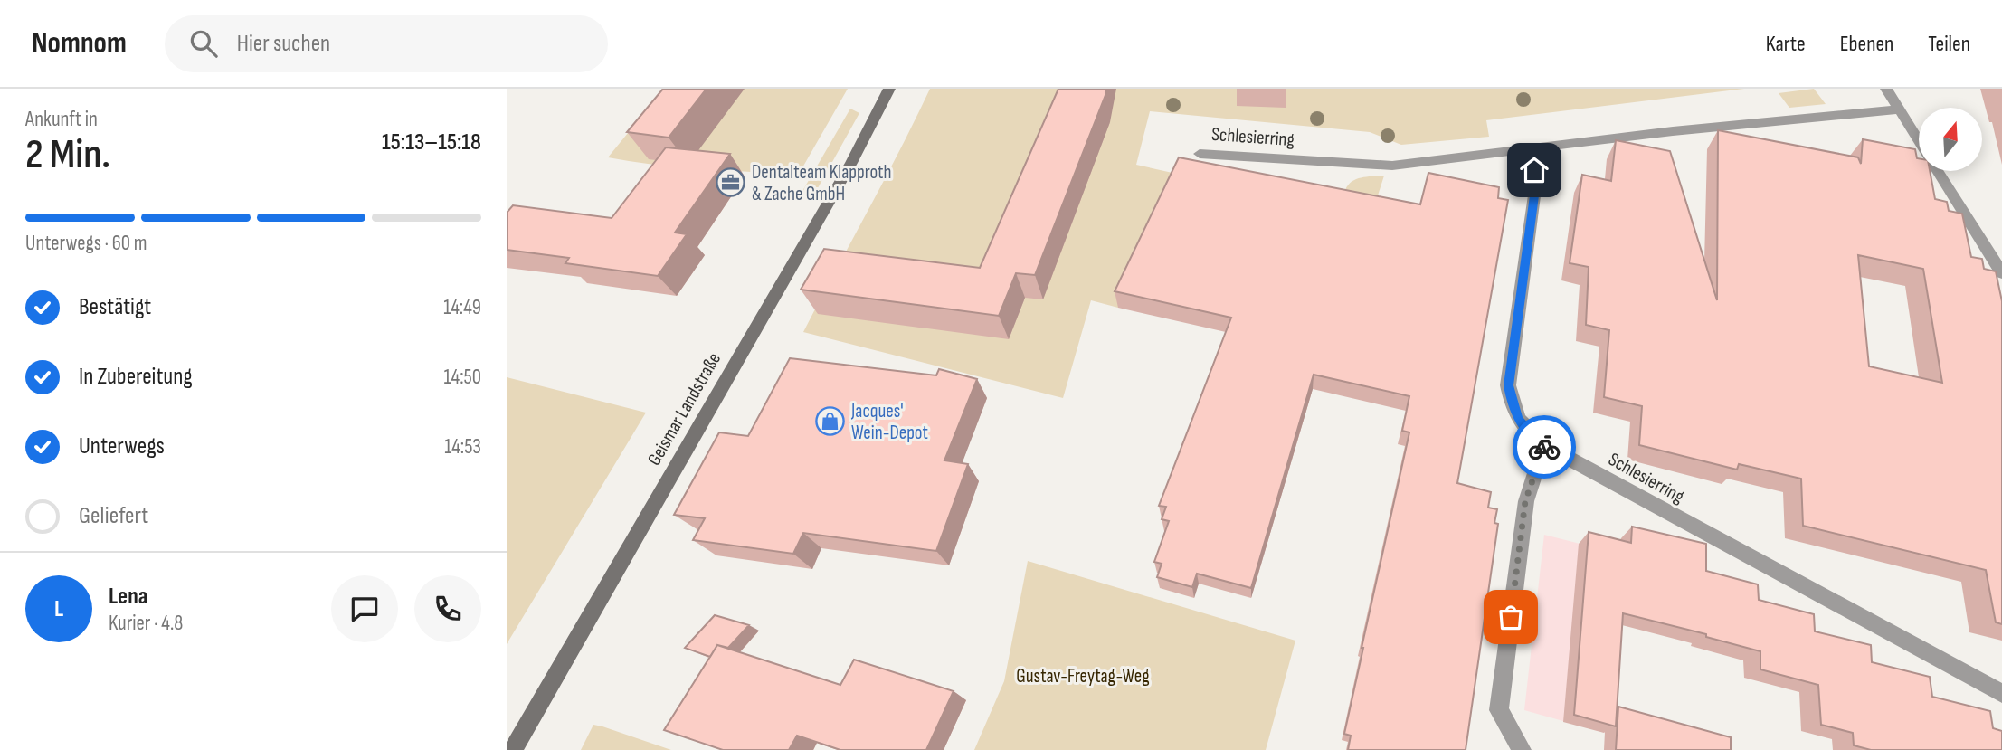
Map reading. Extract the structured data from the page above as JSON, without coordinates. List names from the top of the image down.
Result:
{
  "streets": {
    "main road": ["Geismar Landstraße"],
    "street": ["Schlesierring"]
  },
  "parks": ["Gustav-Freytag-Weg"],
  "places": {
    "office": ["Dentalteam Klapproth & Zache GmbH"],
    "shop": ["Jacques' Wein-Depot"]
  },
  "north": "top",
  "page": {
    "header": "Nomnom",
    "search": "Hier suchen",
    "nav": ["Karte", "Ebenen", "Teilen"],
    "heading": ["2 Min.", "Ankunft in", "15:13–15:18"],
    "panel": ["Lena", "Kurier · 4.8"],
    "bar": "Unterwegs · 60 m",
    "list": [
      ["Bestätigt", "14:49"],
      ["In Zubereitung", "14:50"],
      ["Unterwegs", "14:53"],
      "Geliefert"
    ],
    "round": "L"
  }
}
